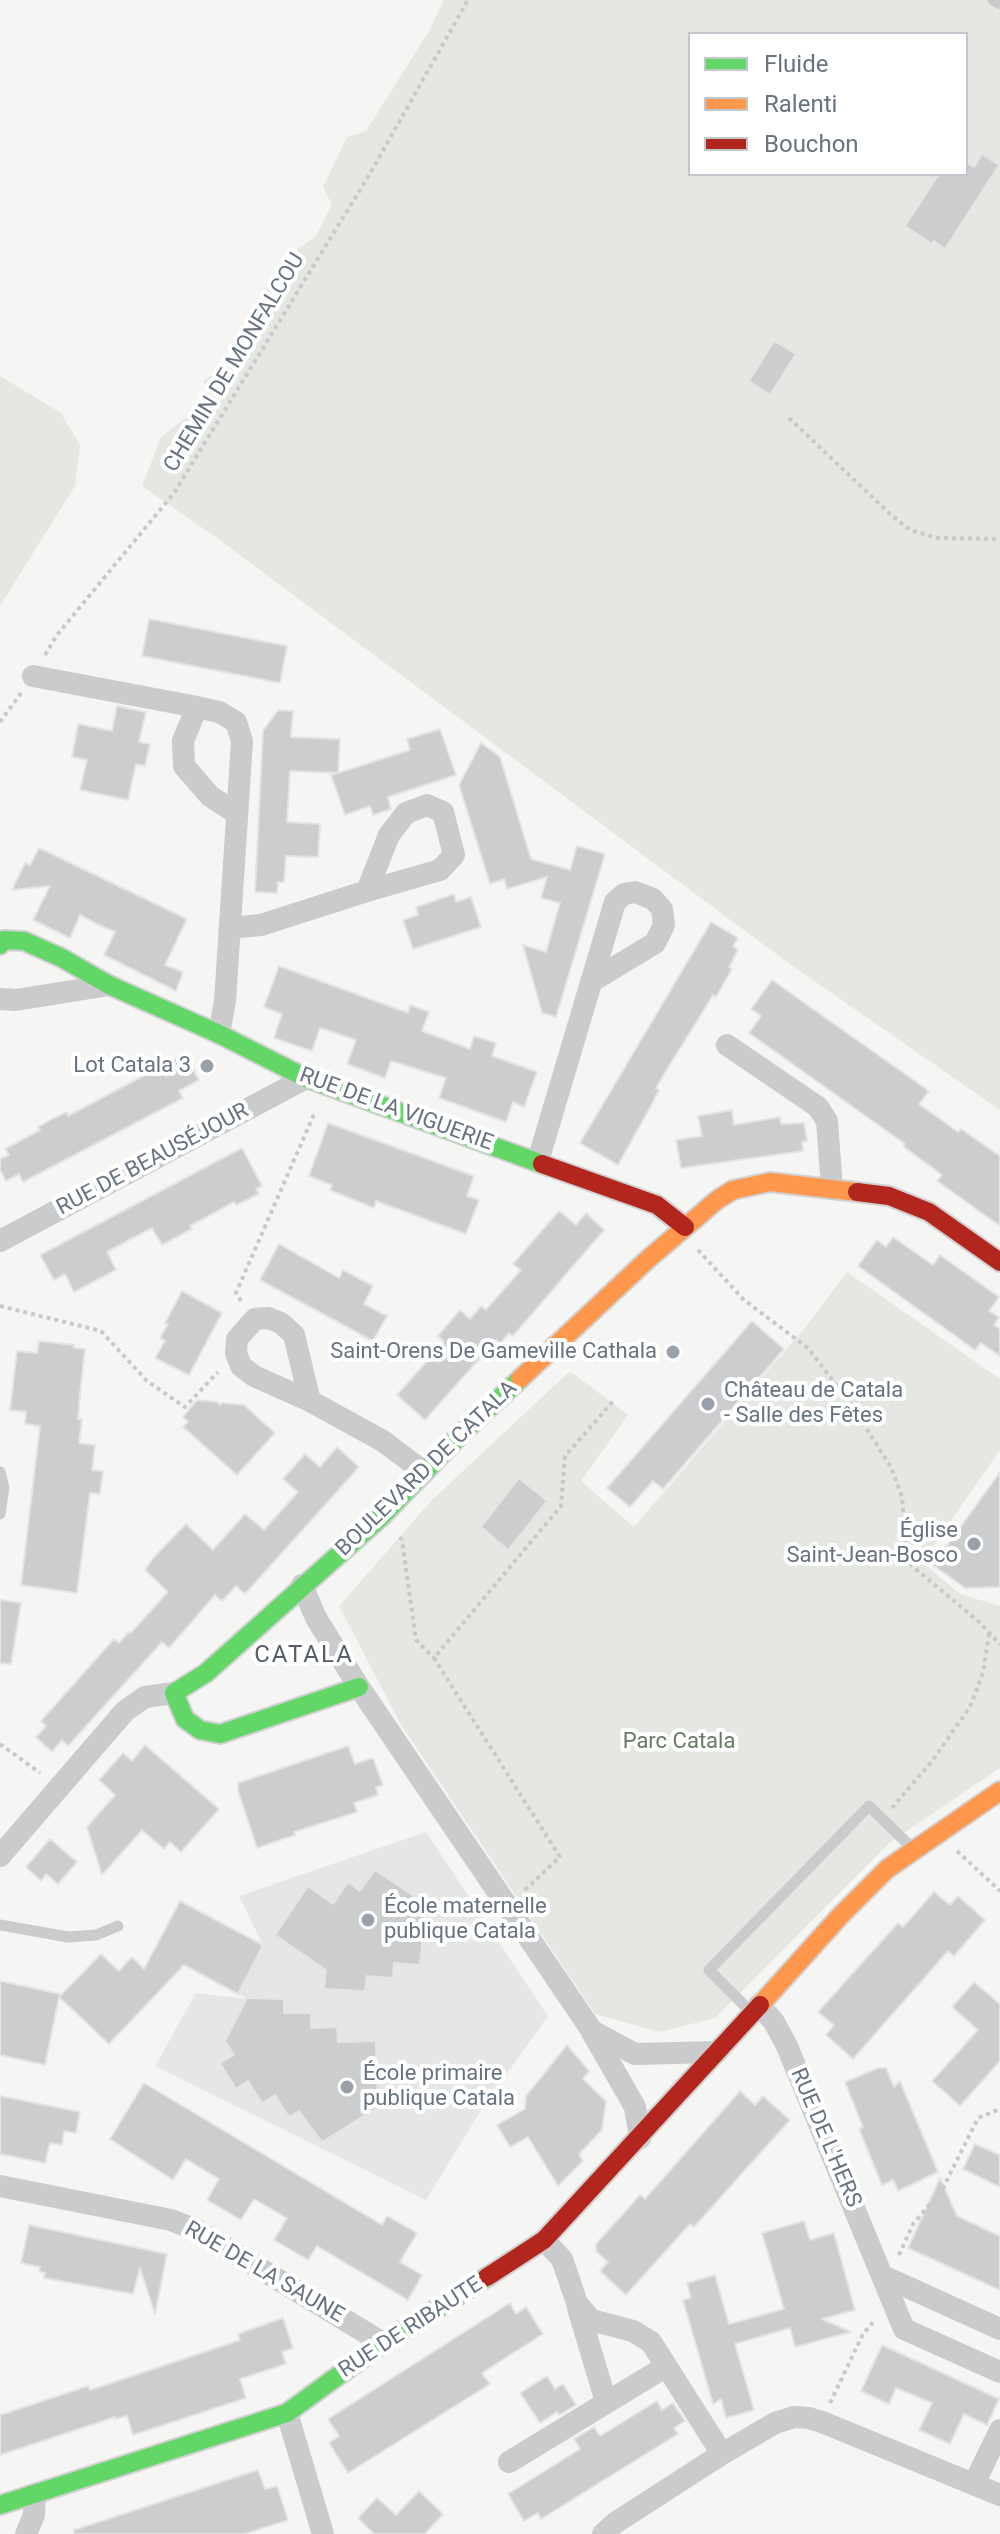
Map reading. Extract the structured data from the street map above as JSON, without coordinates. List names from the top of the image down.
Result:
{
  "streets": {
    "street": [
      "RUE DE LA VIGUERIE",
      "RUE DE BEAUSÉJOUR",
      "BOULEVARD DE CATALA",
      "RUE DE L'HERS",
      "RUE DE LA SAUNE",
      "RUE DE RIBAUTE"
    ],
    "path": ["CHEMIN DE MONFALCOU"]
  },
  "crossings": [
    ["RUE DE LA VIGUERIE", "RUE DE BEAUSÉJOUR"],
    ["RUE DE LA VIGUERIE", "BOULEVARD DE CATALA"],
    ["RUE DE LA SAUNE", "RUE DE RIBAUTE"]
  ],
  "districts": ["CATALA"],
  "parks": ["Parc Catala"],
  "places": [
    "Lot Catala 3",
    "Saint-Orens De Gameville Cathala",
    "Château de Catala - Salle des Fêtes",
    "Église Saint-Jean-Bosco",
    "École maternelle publique Catala",
    "École primaire publique Catala"
  ],
  "legend": ["Fluide", "Ralenti", "Bouchon"]
}
